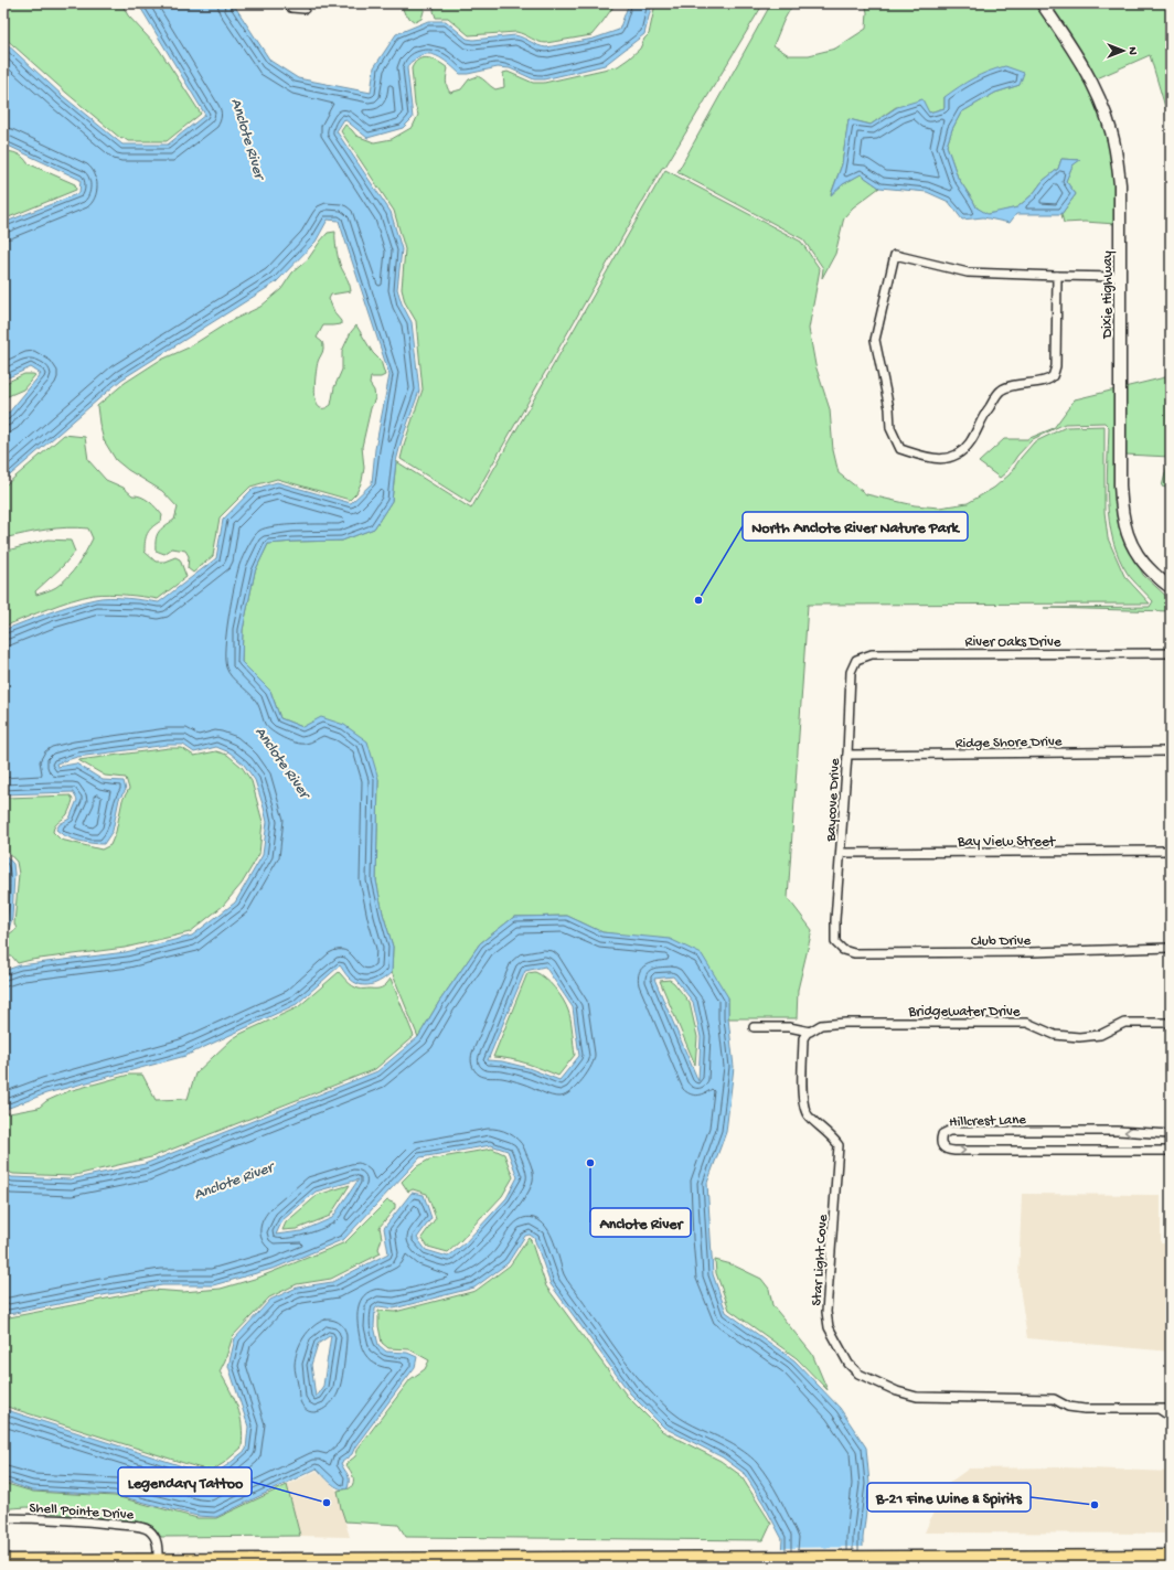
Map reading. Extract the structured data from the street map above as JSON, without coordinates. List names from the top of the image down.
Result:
{
  "streets": {
    "street": [
      "Dixie Highway",
      "River Oaks Drive",
      "Ridge Shore Drive",
      "Baycove Drive",
      "Bay View Street",
      "Club Drive",
      "Bridgewater Drive",
      "Hillcrest Lane",
      "Star Light Cove",
      "Shell Pointe Drive"
    ]
  },
  "crossings": [
    ["River Oaks Drive", "Baycove Drive"],
    ["Ridge Shore Drive", "Baycove Drive"],
    ["Baycove Drive", "Bay View Street"],
    ["Baycove Drive", "Club Drive"],
    ["Bridgewater Drive", "Star Light Cove"]
  ],
  "water": ["Anclote River"],
  "places": [
    "North Anclote River Nature Park",
    "Anclote River",
    "Legendary Tattoo",
    "B-21 Fine Wine & Spirits"
  ],
  "north": "right"
}
